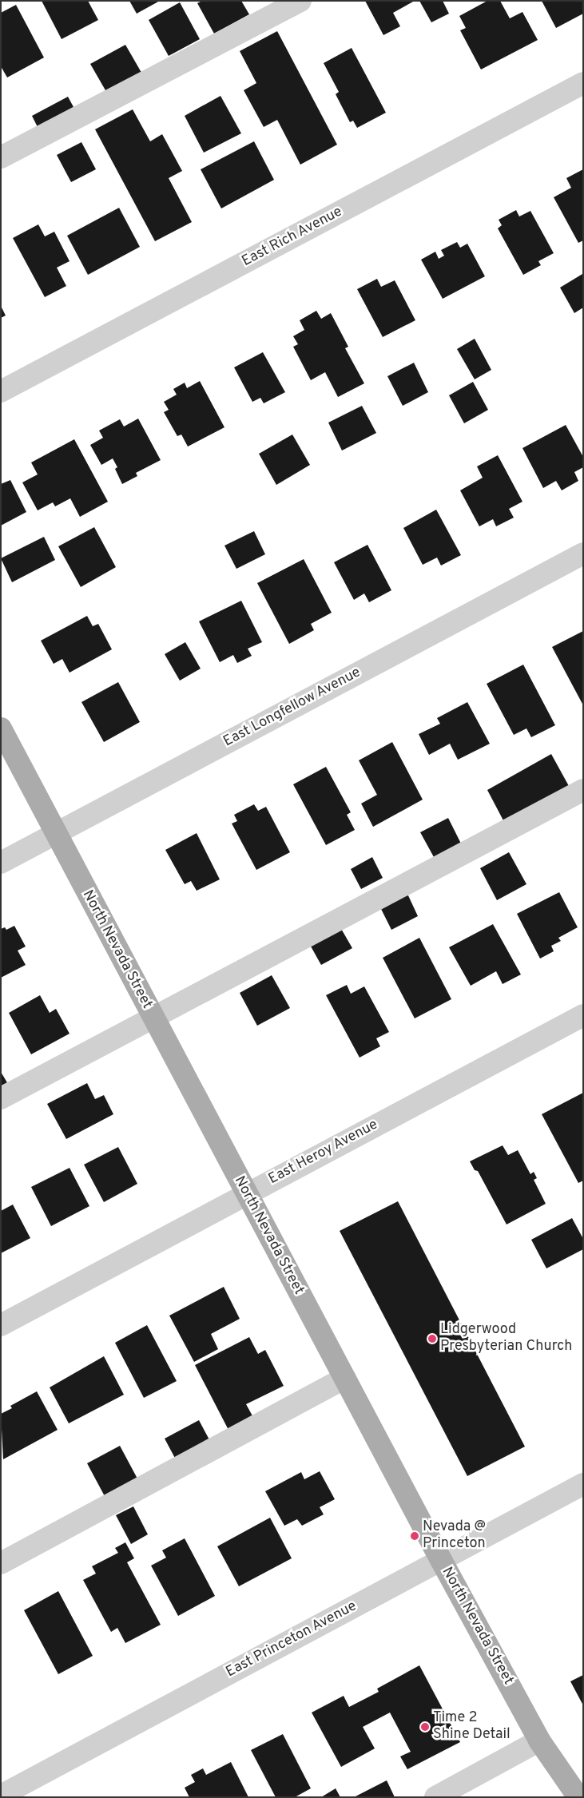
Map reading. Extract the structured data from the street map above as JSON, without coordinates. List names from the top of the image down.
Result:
{
  "streets": {
    "main road": ["North Nevada Street"],
    "street": [
      "East Rich Avenue",
      "East Longfellow Avenue",
      "East Heroy Avenue",
      "East Princeton Avenue"
    ]
  },
  "crossings": [
    ["East Longfellow Avenue", "North Nevada Street"],
    ["North Nevada Street", "East Heroy Avenue"],
    ["North Nevada Street", "East Princeton Avenue"]
  ],
  "places": ["Lidgerwood Presbyterian Church", "Nevada @ Princeton", "Time 2 Shine Detail"]
}
